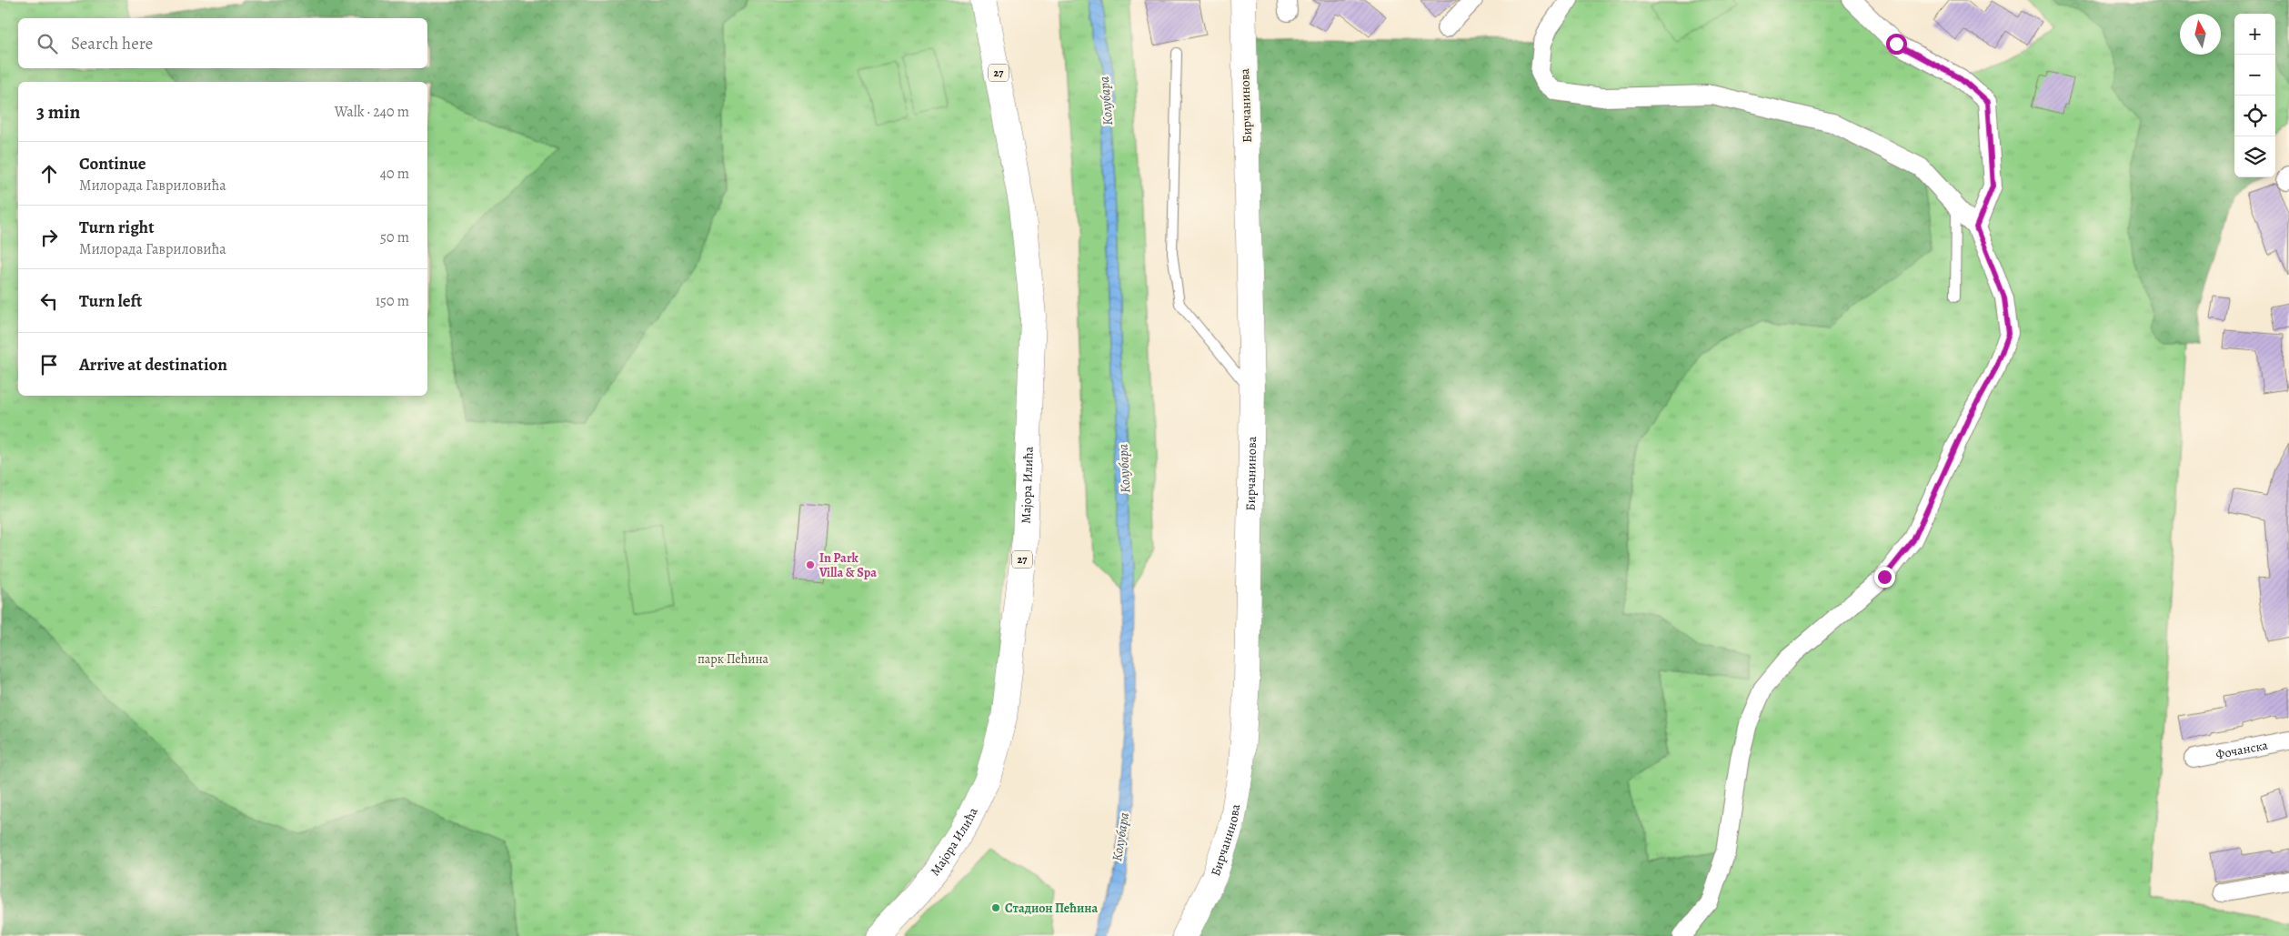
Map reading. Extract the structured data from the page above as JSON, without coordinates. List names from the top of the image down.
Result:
{
  "streets": {
    "main road": ["27", "Бирчанинова", "Мајора Илића"],
    "street": ["Фочанска"]
  },
  "water": ["Колубара"],
  "parks": ["парк Пећина"],
  "places": ["In Park Villa & Spa", "Стадион Пећина"],
  "north": "top",
  "page": {
    "map_buttons": ["+", "−"],
    "search": "Search here",
    "heading": ["3 min", "Walk · 240 m"],
    "list": [
      ["Continue", "Милорада Гавриловића", "40 m"],
      ["Turn right", "Милорада Гавриловића", "50 m"],
      ["Turn left", "150 m"],
      "Arrive at destination"
    ]
  }
}
